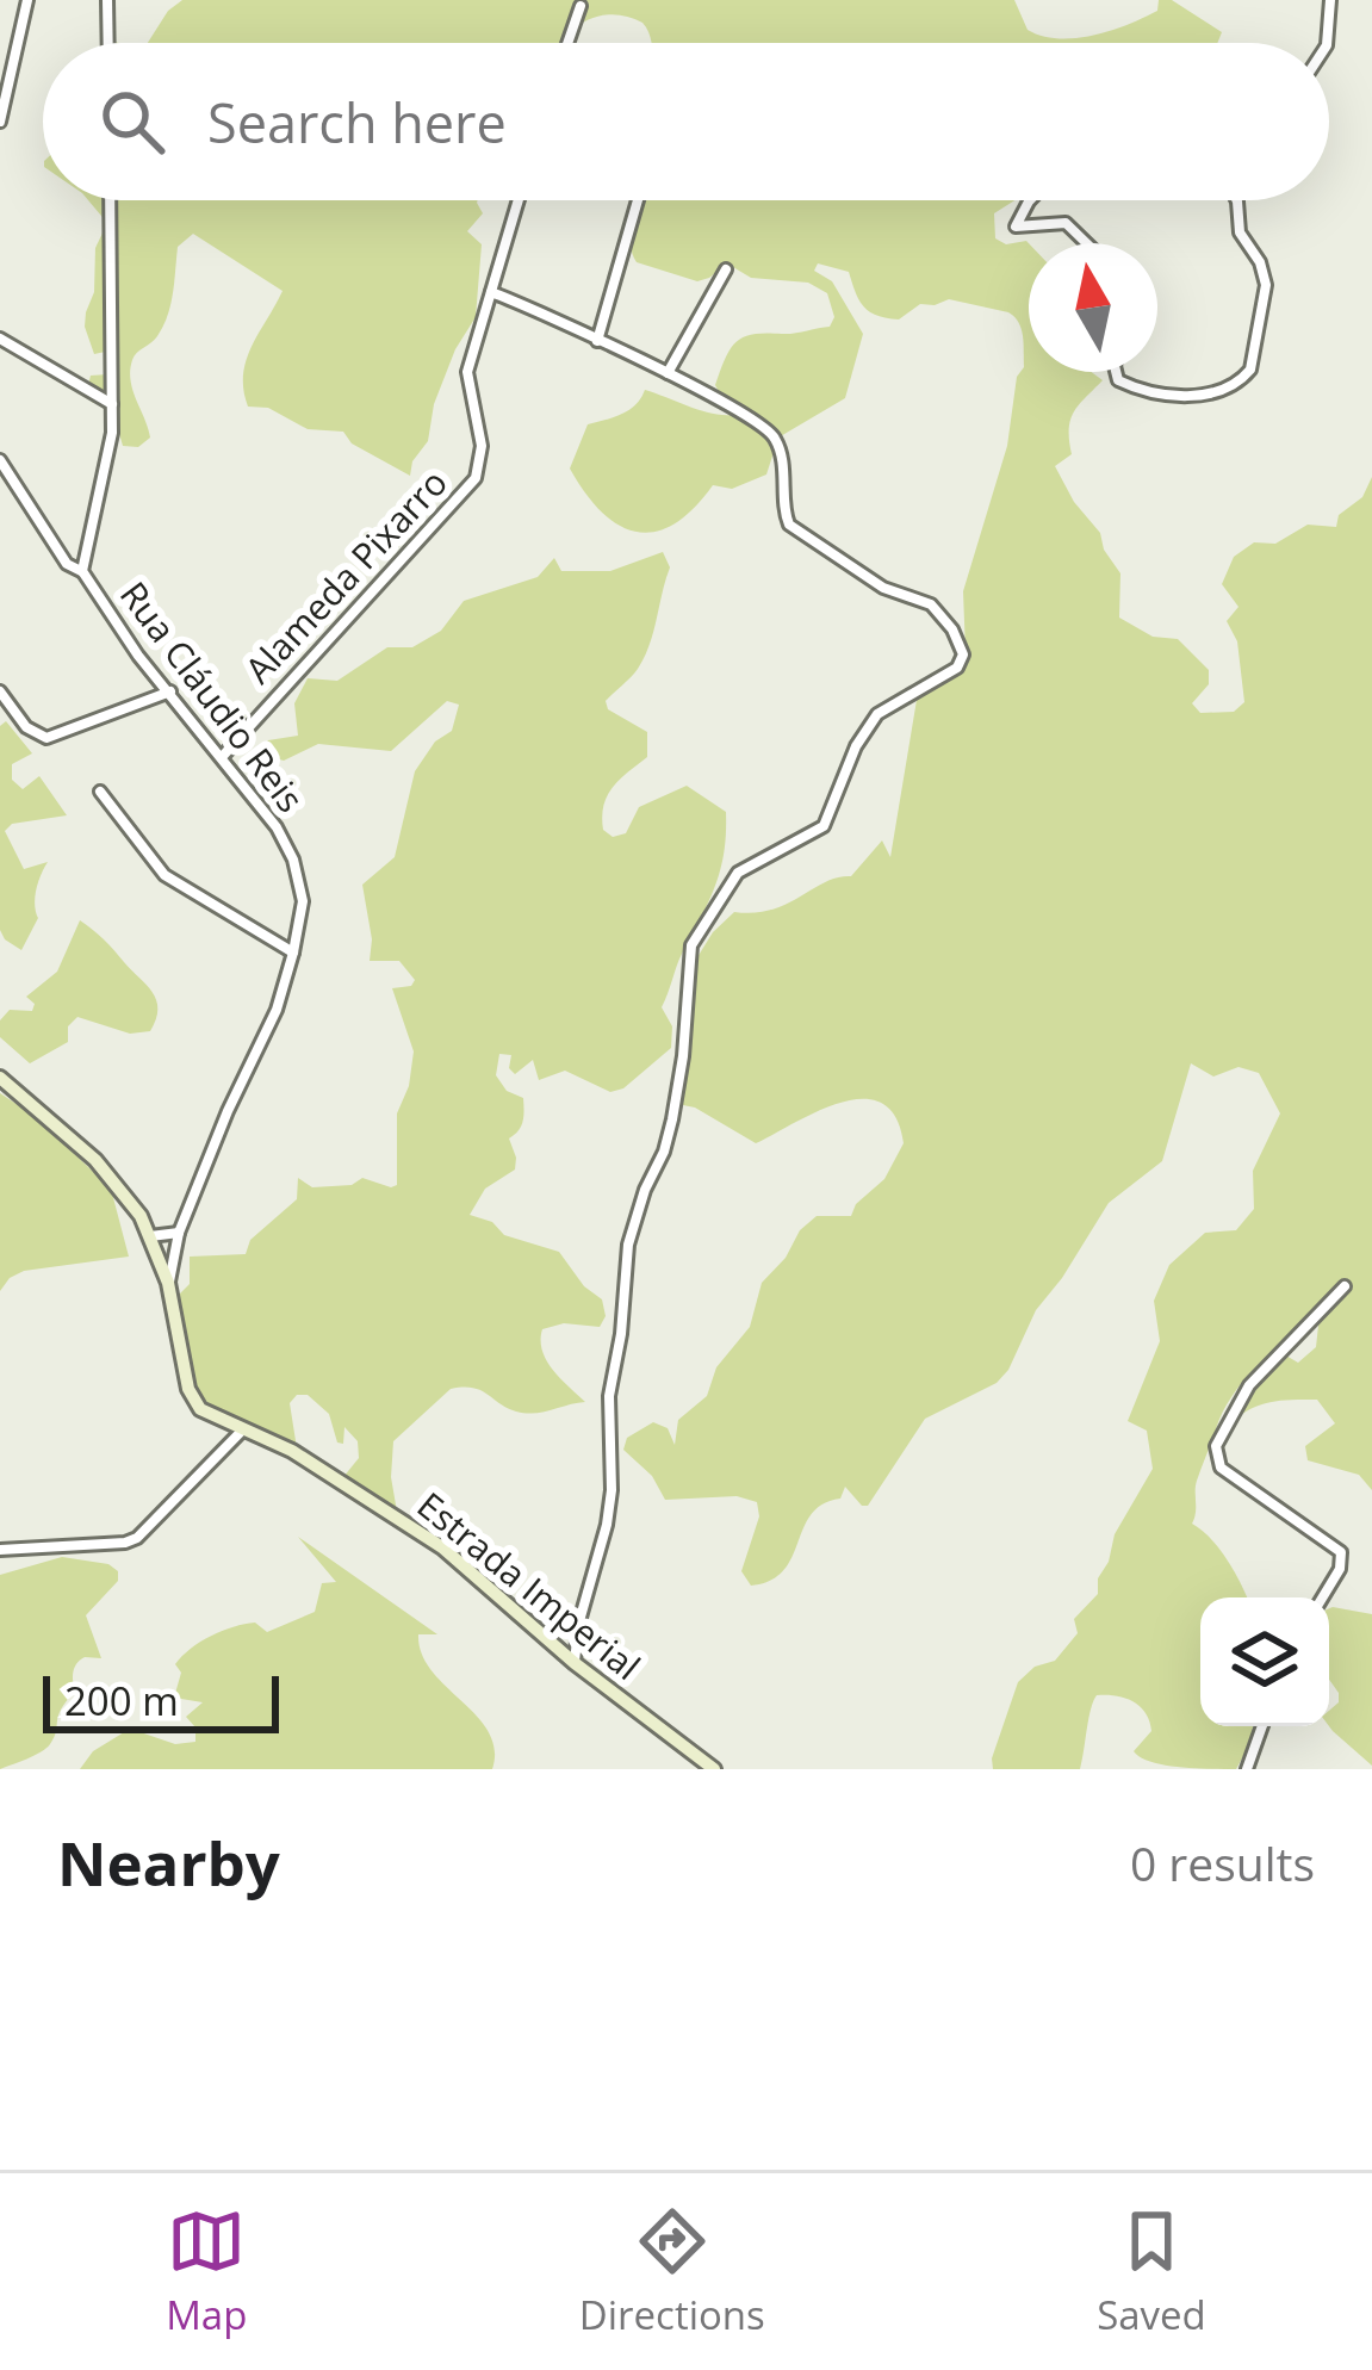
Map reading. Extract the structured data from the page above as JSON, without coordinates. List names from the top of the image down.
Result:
{
  "streets": {
    "street": ["Alameda Pixarro", "Rua Cláudio Reis", "Estrada Imperial"]
  },
  "crossings": [
    ["Alameda Pixarro", "Rua Cláudio Reis"],
    ["Rua Cláudio Reis", "Estrada Imperial"]
  ],
  "scale_bar": "200 m",
  "north": "top",
  "page": {
    "search": "Search here",
    "scale": "200 m",
    "heading": ["Nearby", "0 results"],
    "nav": ["Map", "Directions", "Saved"]
  }
}
